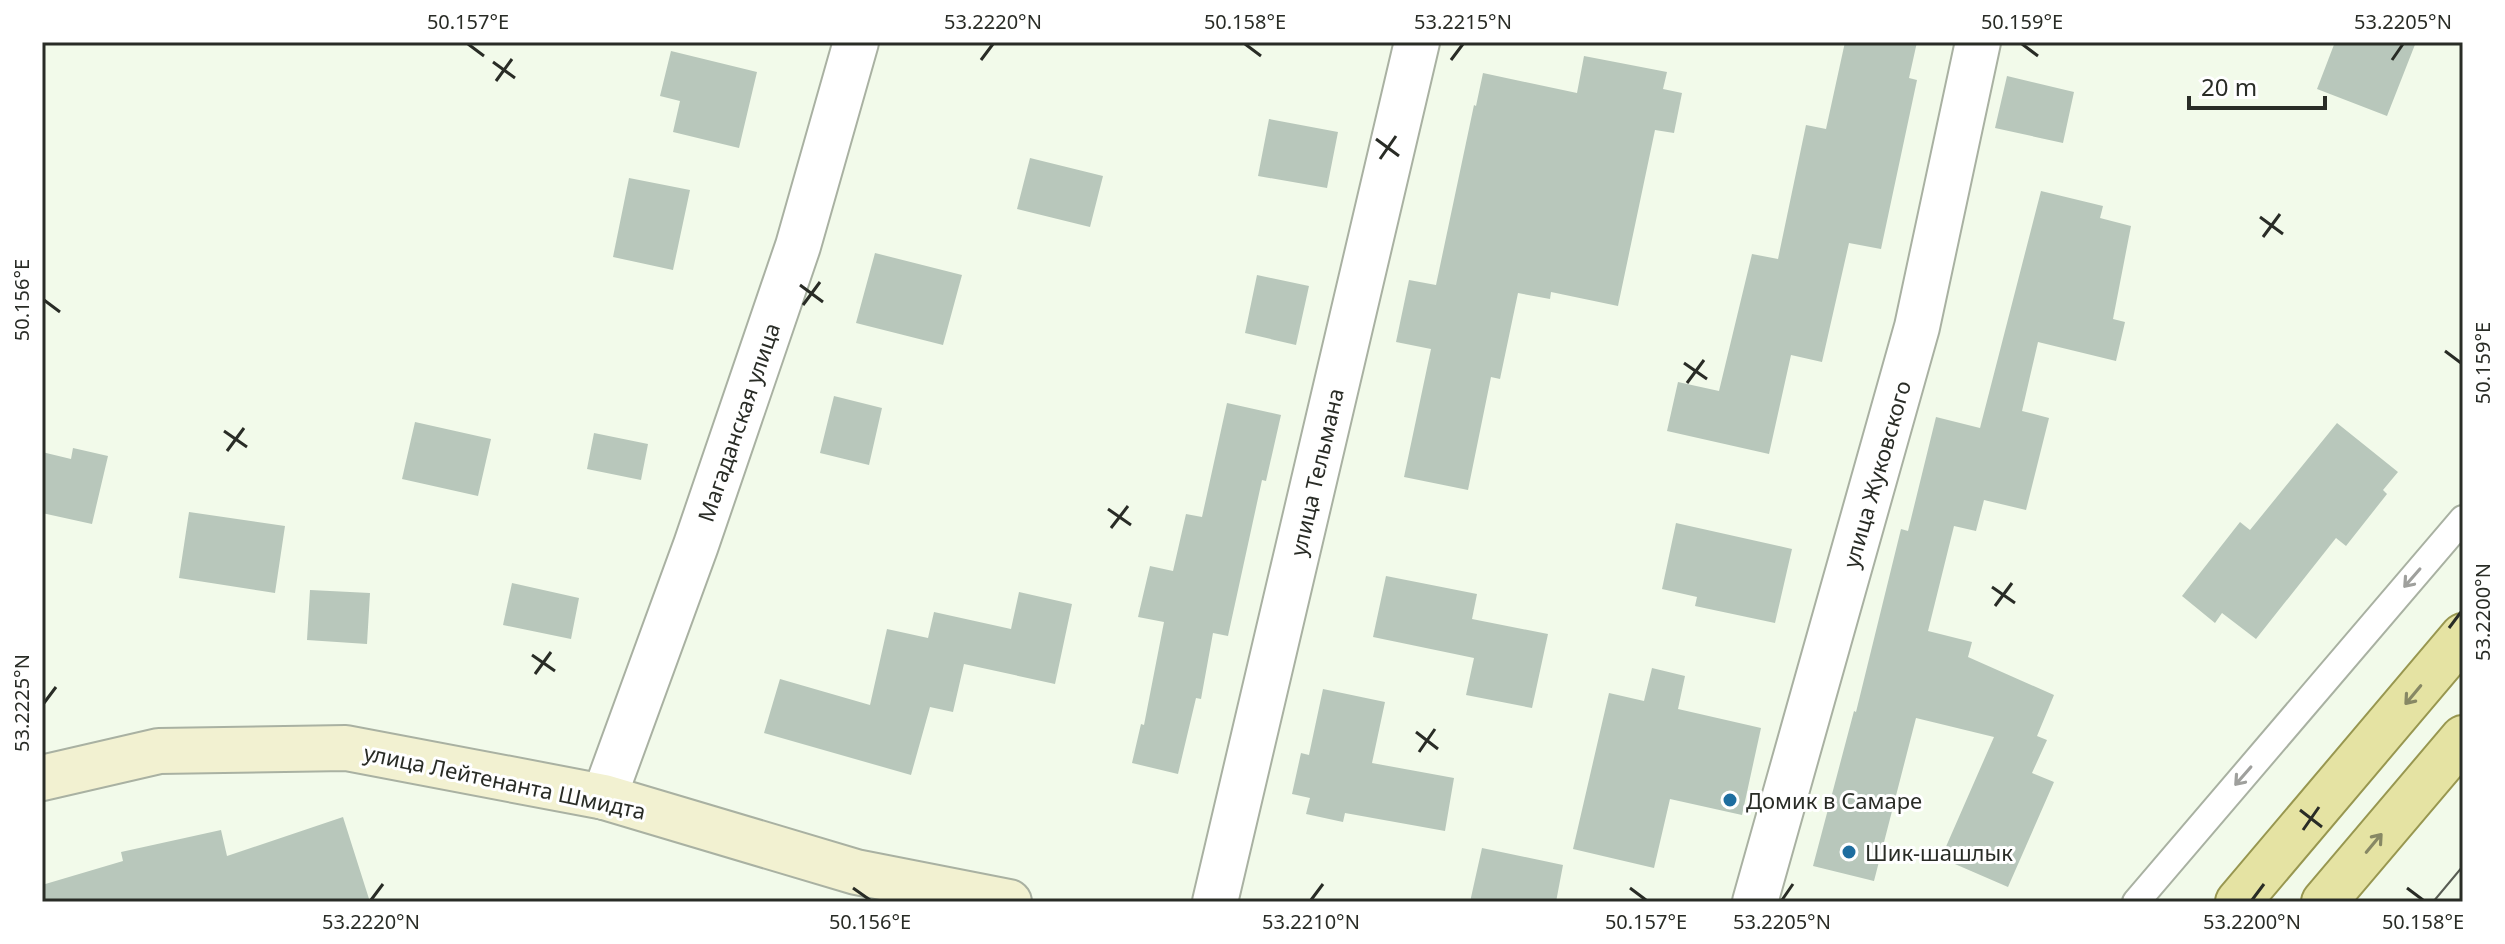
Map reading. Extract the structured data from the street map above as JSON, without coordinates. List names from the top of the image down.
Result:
{
  "streets": {
    "street": [
      "Магаданская улица",
      "улица Тельмана",
      "улица Жуковского",
      "улица Лейтенанта Шмидта"
    ]
  },
  "crossings": [
    ["Магаданская улица", "улица Лейтенанта Шмидта"]
  ],
  "places": ["Домик в Самаре", "Шик-шашлык"],
  "scale_bar": "20 m",
  "coordinates": [
    "50.157°E",
    "53.2220°N",
    "50.158°E",
    "53.2215°N",
    "50.159°E",
    "53.2205°N",
    "50.156°E",
    "53.2200°N",
    "53.2225°N",
    "53.2210°N"
  ]
}
